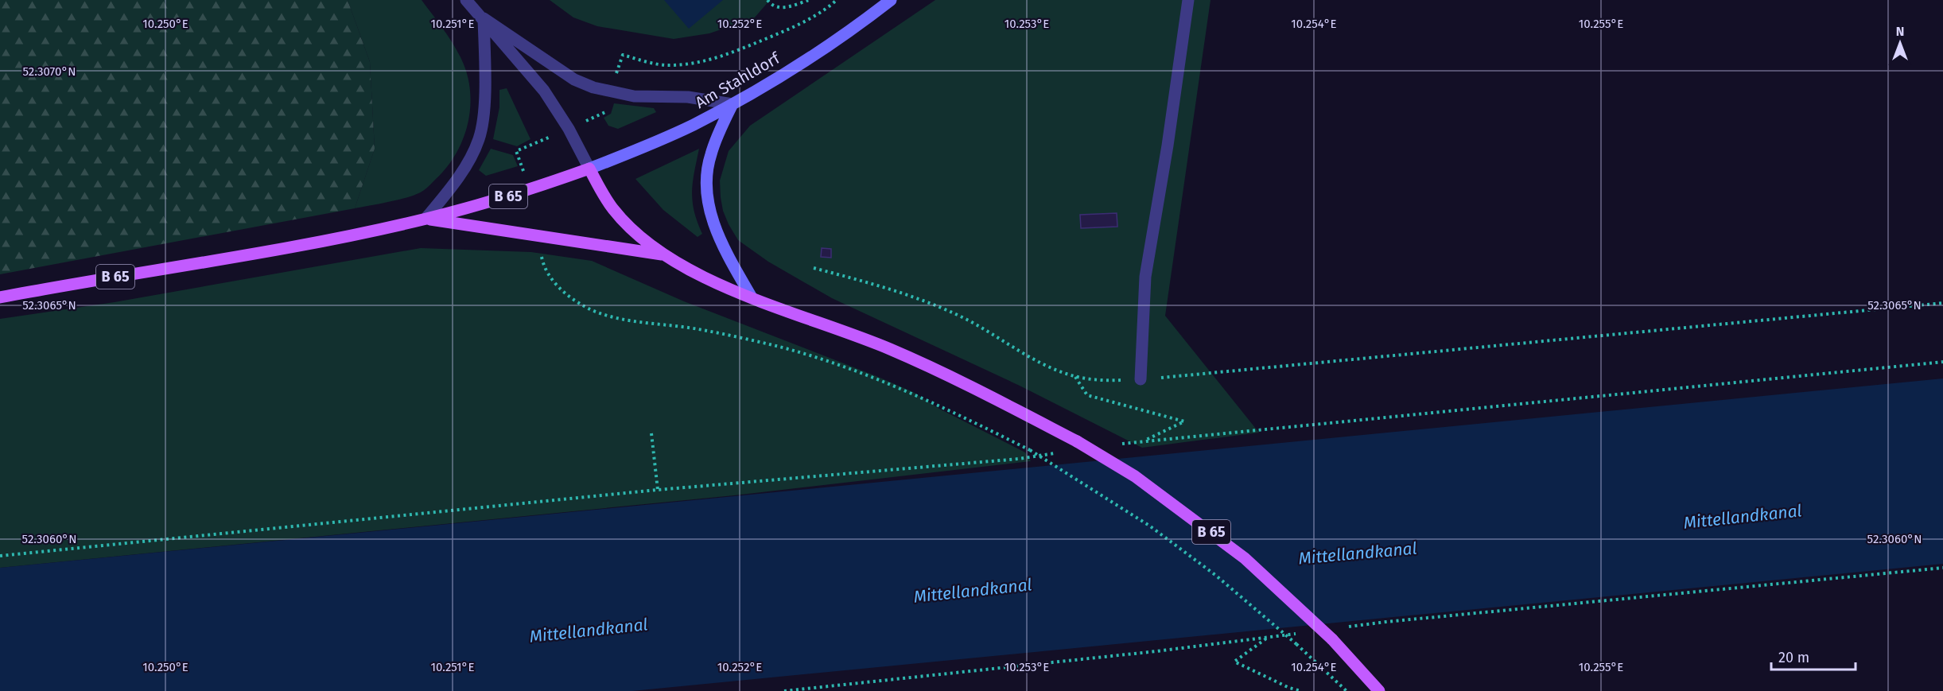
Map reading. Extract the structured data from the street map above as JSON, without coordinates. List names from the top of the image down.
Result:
{
  "streets": {
    "main road": ["Am Stahldorf", "B 65"]
  },
  "crossings": [
    ["Am Stahldorf", "B 65"]
  ],
  "water": ["Mittellandkanal"],
  "scale_bar": "20 m",
  "north": "top",
  "coordinates": [
    "10.250°E",
    "10.251°E",
    "10.252°E",
    "10.253°E",
    "10.254°E",
    "10.255°E",
    "52.3070°N",
    "52.3065°N",
    "52.3060°N"
  ]
}
